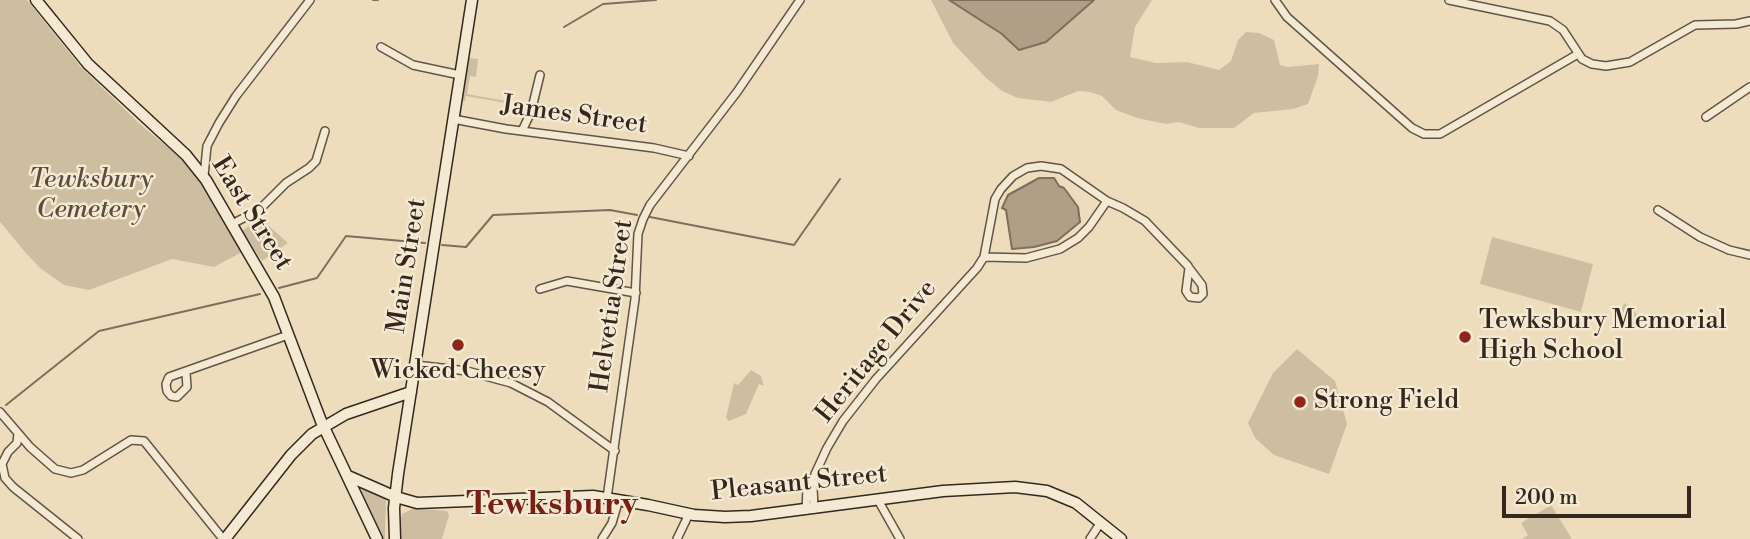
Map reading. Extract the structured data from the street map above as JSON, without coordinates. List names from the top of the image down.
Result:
{
  "streets": {
    "main road": ["East Street", "Main Street", "Pleasant Street"],
    "street": ["James Street", "Helvetia Street", "Heritage Drive"]
  },
  "crossings": [
    ["James Street", "Main Street"],
    ["James Street", "Helvetia Street"],
    ["East Street", "Pleasant Street"],
    ["Main Street", "Pleasant Street"],
    ["Helvetia Street", "Pleasant Street"],
    ["Heritage Drive", "Pleasant Street"]
  ],
  "districts": ["Tewksbury"],
  "parks": ["Tewksbury Cemetery"],
  "places": ["Tewksbury Memorial High School", "Wicked Cheesy", "Strong Field"],
  "scale_bar": "200 m"
}
